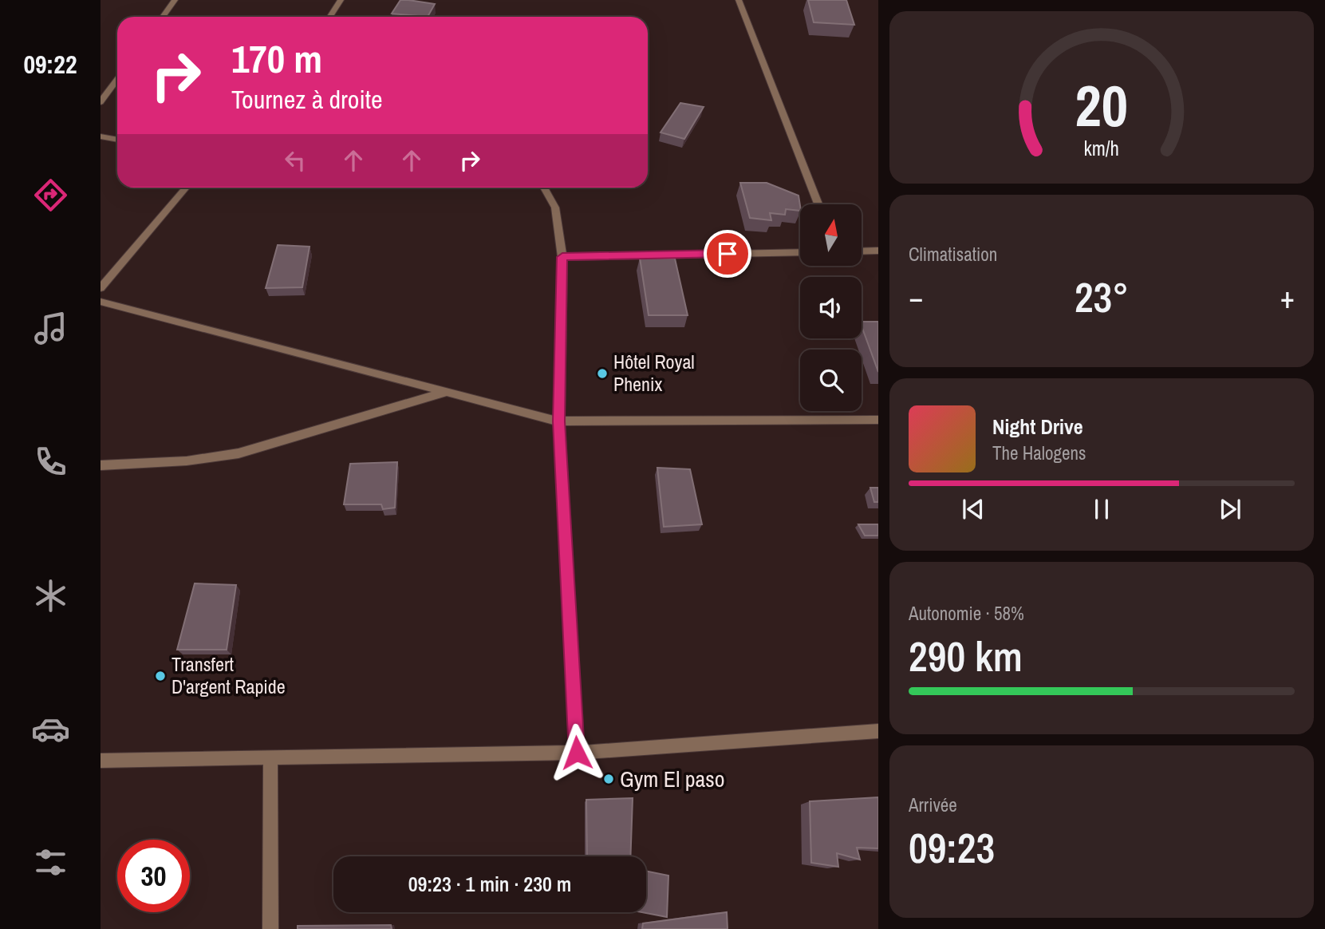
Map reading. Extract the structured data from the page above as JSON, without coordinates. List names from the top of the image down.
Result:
{
  "places": ["Hôtel Royal Phenix", "Transfert D'argent Rapide", "Gym El paso"],
  "north": "top",
  "page": {
    "tabs": "09:22",
    "turn": ["170 m", "Tournez à droite"],
    "tile": [
      "Climatisation",
      ["Autonomie · 58%", "290 km"],
      ["Arrivée", "09:23"]
    ],
    "heat": ["−", "23°", "+"],
    "song": ["Night Drive", "The Halogens"],
    "limit": "30",
    "trip": "09:23 · 1 min · 230 m",
    "gauge": ["20", "km/h"]
  }
}
